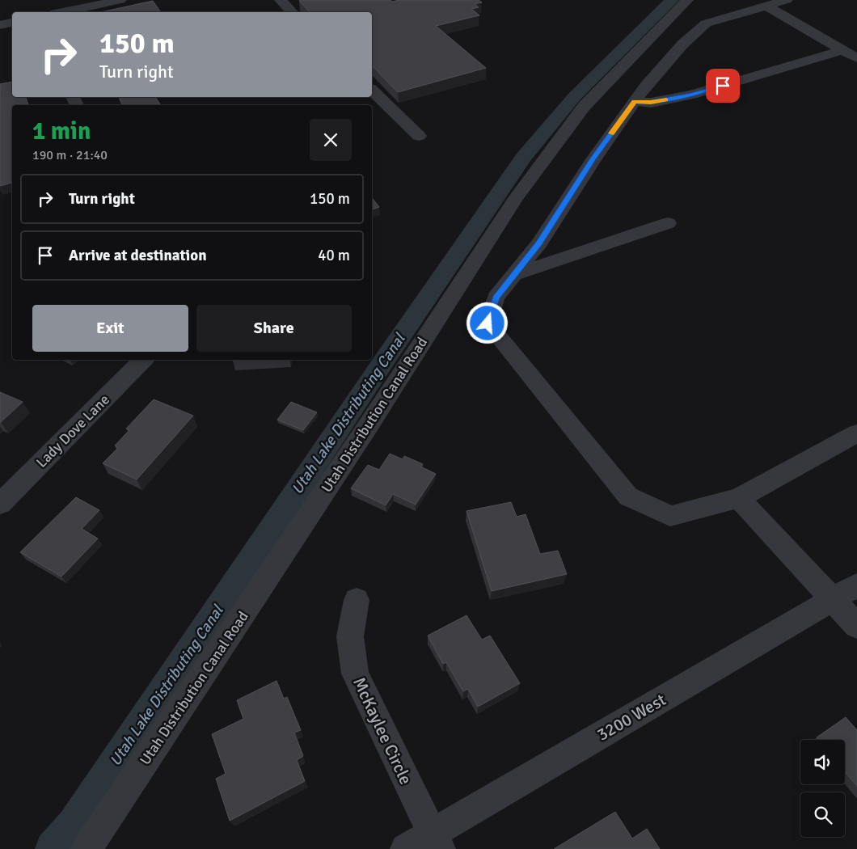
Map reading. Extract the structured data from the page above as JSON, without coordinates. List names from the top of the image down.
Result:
{
  "streets": {
    "street": [
      "Utah Distribution Canal Road",
      "Lady Dove Lane",
      "3200 West",
      "McKaylee Circle"
    ]
  },
  "crossings": [
    ["3200 West", "McKaylee Circle"]
  ],
  "water": ["Utah Lake Distributing Canal"],
  "page": {
    "turn": ["150 m", "Turn right"],
    "heading": ["1 min", "190 m · 21:40"],
    "list": [
      {
        "name": "Turn right",
        "value": "150 m"
      },
      {
        "name": "Arrive at destination",
        "value": "40 m"
      }
    ],
    "buttons": ["Exit", "Share"]
  }
}
